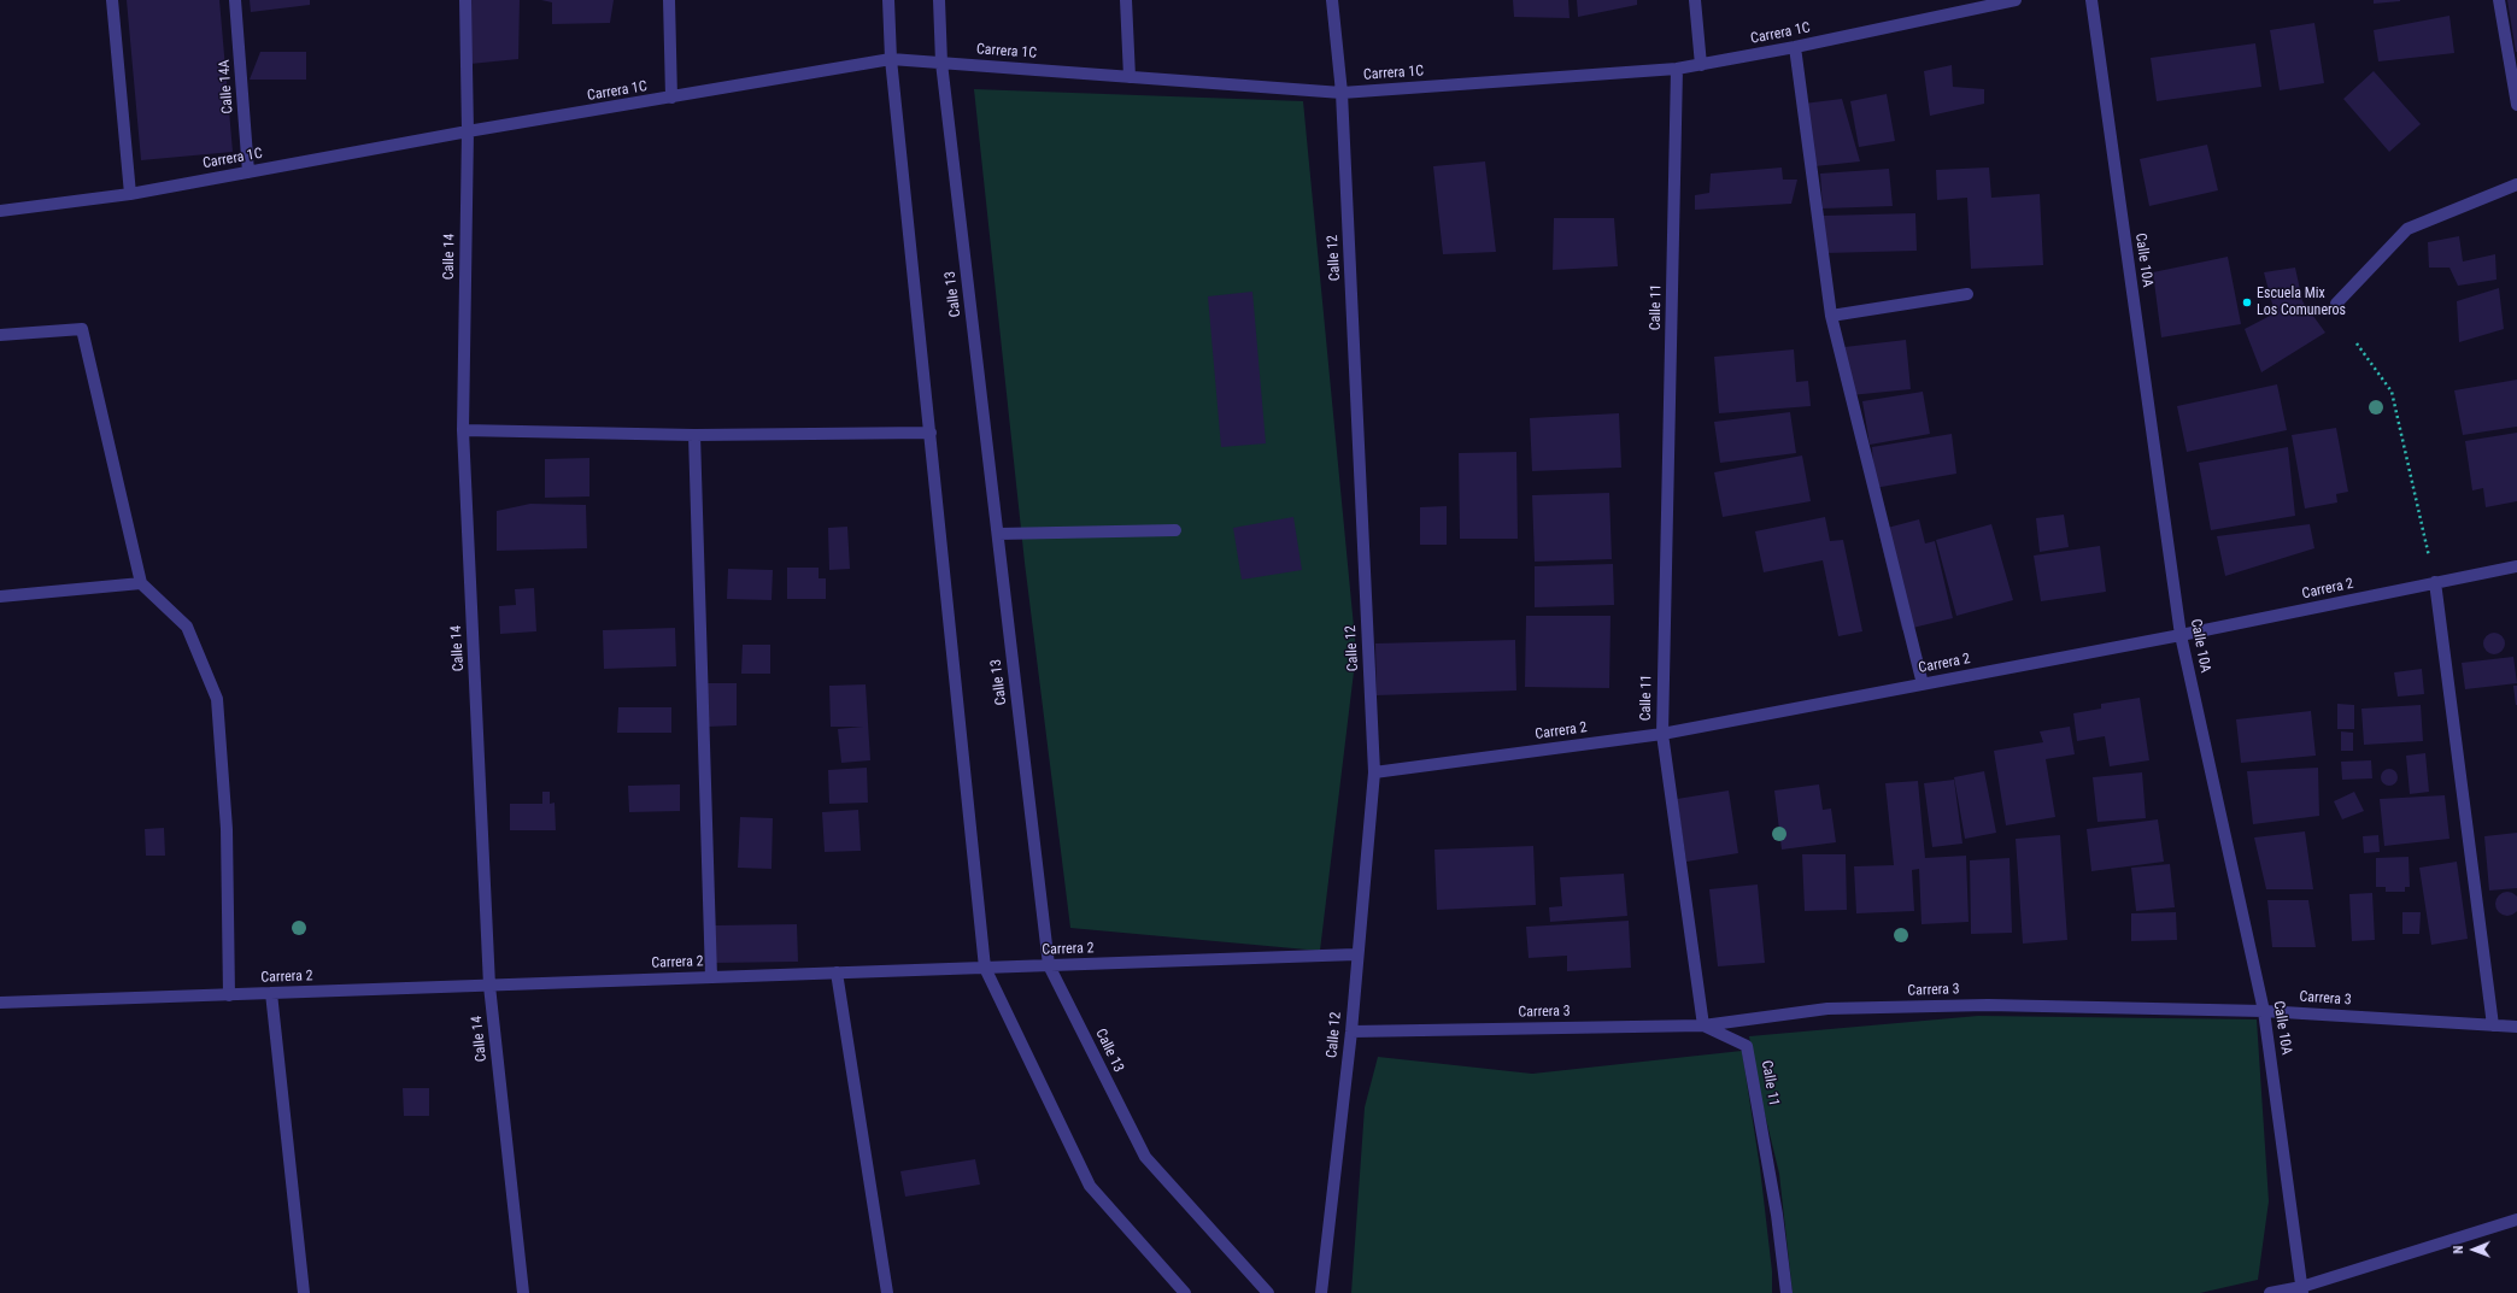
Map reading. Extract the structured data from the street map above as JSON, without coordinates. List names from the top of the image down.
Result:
{
  "streets": {
    "street": [
      "Carrera 1C",
      "Calle 14A",
      "Calle 14",
      "Calle 12",
      "Calle 10A",
      "Calle 13",
      "Calle 11",
      "Carrera 2",
      "Carrera 3"
    ]
  },
  "crossings": [
    ["Carrera 1C", "Calle 14A"],
    ["Carrera 1C", "Calle 14"],
    ["Carrera 1C", "Calle 12"],
    ["Carrera 1C", "Calle 13"],
    ["Carrera 1C", "Calle 11"],
    ["Calle 14", "Carrera 2"],
    ["Calle 12", "Carrera 2"],
    ["Calle 12", "Carrera 3"],
    ["Calle 10A", "Carrera 2"],
    ["Calle 10A", "Carrera 3"],
    ["Calle 13", "Carrera 2"],
    ["Calle 11", "Carrera 2"],
    ["Calle 11", "Carrera 3"]
  ],
  "places": ["Escuela Mix Los Comuneros"],
  "north": "left"
}
